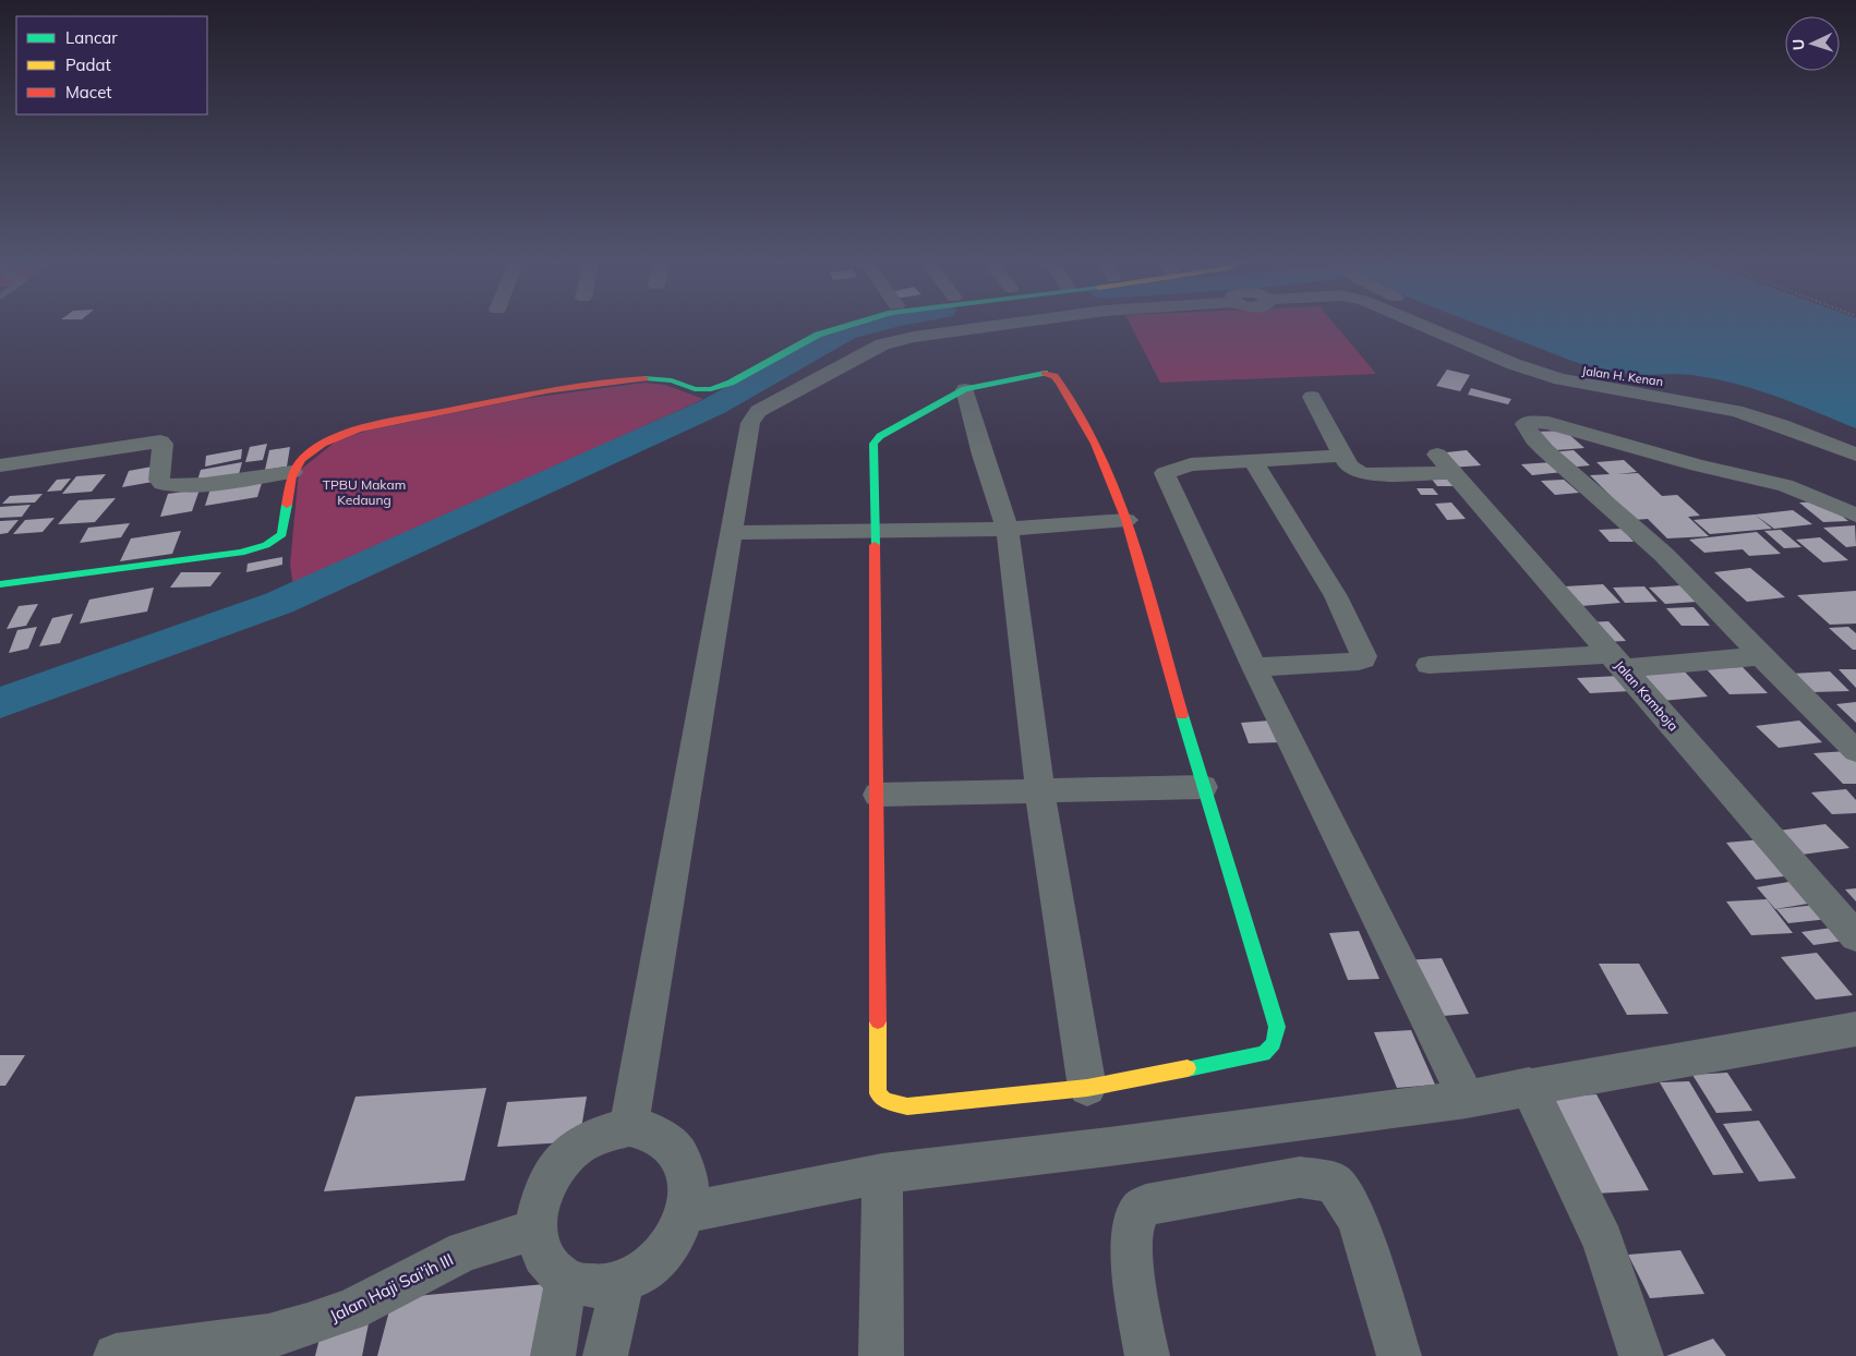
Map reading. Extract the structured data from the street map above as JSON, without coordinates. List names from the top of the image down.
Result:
{
  "streets": {
    "street": ["Jalan H. Kenan", "Jalan Kamboja", "Jalan Haji Sai'ih III"]
  },
  "parks": ["TPBU Makam Kedaung"],
  "legend": ["Lancar", "Padat", "Macet"],
  "north": "left"
}
